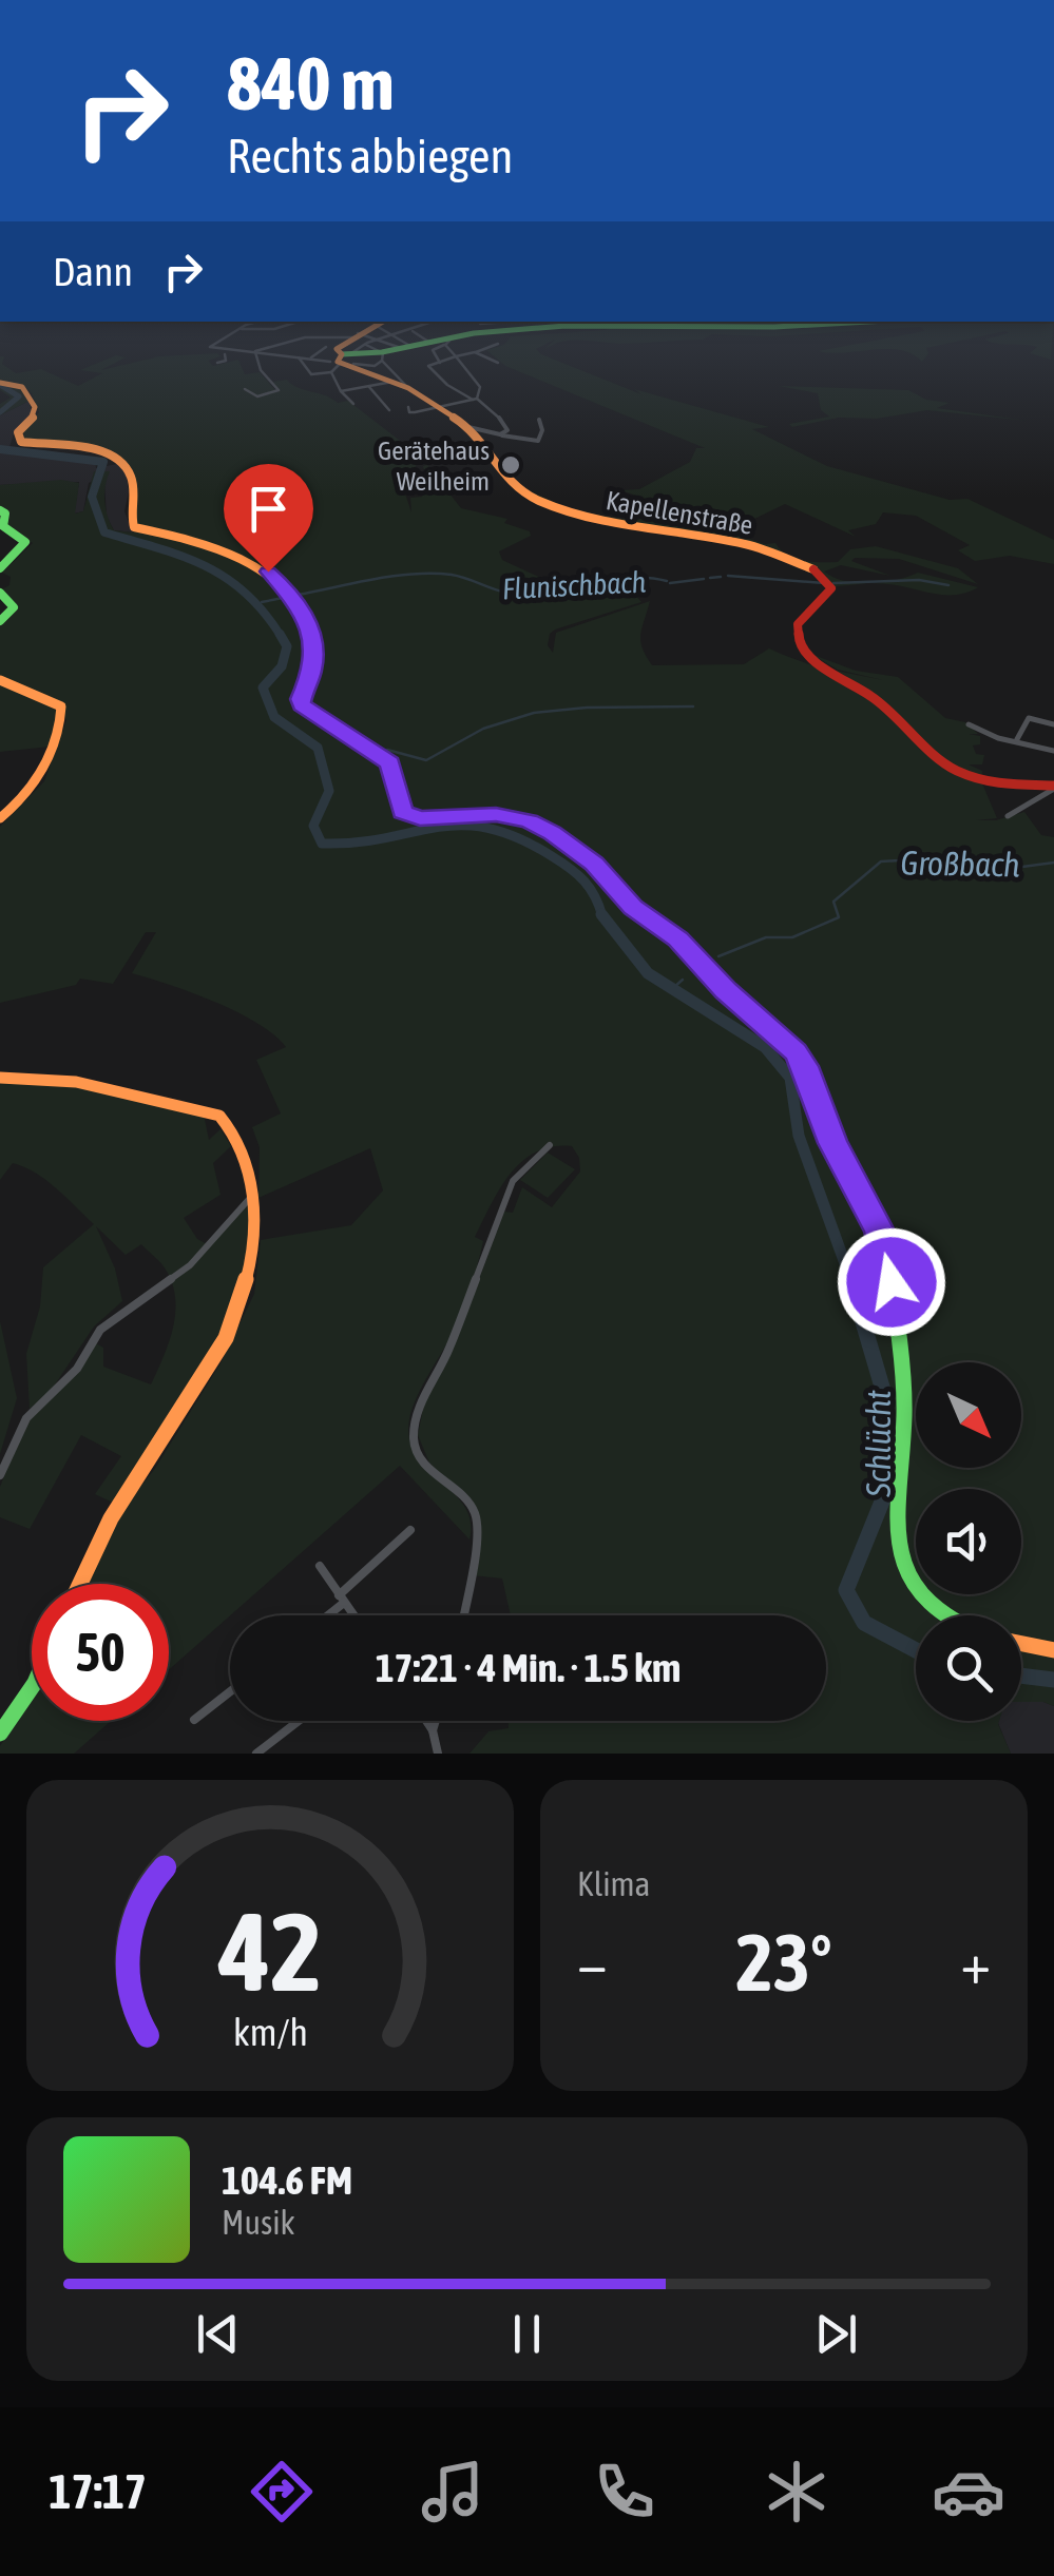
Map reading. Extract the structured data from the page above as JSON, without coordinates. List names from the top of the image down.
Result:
{
  "streets": {
    "street": ["Kapellenstraße"]
  },
  "water": ["Flunischbach", "Großbach", "Schlücht"],
  "places": ["Gerätehaus Weilheim"],
  "north": "bottom right",
  "page": {
    "turn": ["840 m", "Rechts abbiegen"],
    "then": "Dann",
    "limit": "50",
    "trip": "17:21 · 4 Min. · 1.5 km",
    "tile": "Klima",
    "heat": ["−", "23°", "+"],
    "song": ["104.6 FM", "Musik"],
    "tabs": "17:17",
    "gauge": ["42", "km/h"]
  }
}
